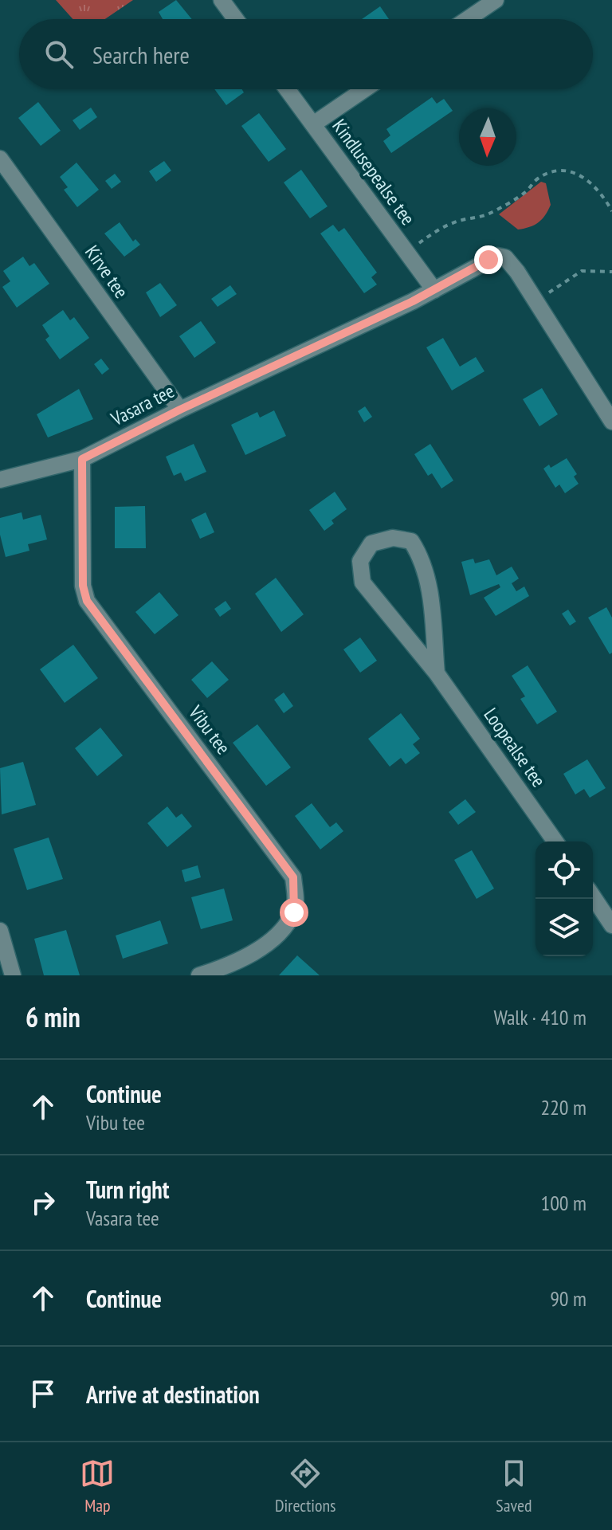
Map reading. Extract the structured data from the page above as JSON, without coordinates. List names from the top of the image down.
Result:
{
  "streets": {
    "street": [
      "Kindlusepealse tee",
      "Kirve tee",
      "Vasara tee",
      "Vibu tee",
      "Loopealse tee"
    ]
  },
  "crossings": [
    ["Kindlusepealse tee", "Vasara tee"],
    ["Kirve tee", "Vasara tee"],
    ["Vasara tee", "Vibu tee"]
  ],
  "north": "bottom",
  "page": {
    "search": "Search here",
    "heading": ["6 min", "Walk · 410 m"],
    "list": [
      ["Continue", "Vibu tee", "220 m"],
      ["Turn right", "Vasara tee", "100 m"],
      ["Continue", "90 m"],
      "Arrive at destination"
    ],
    "nav": ["Map", "Directions", "Saved"]
  }
}
